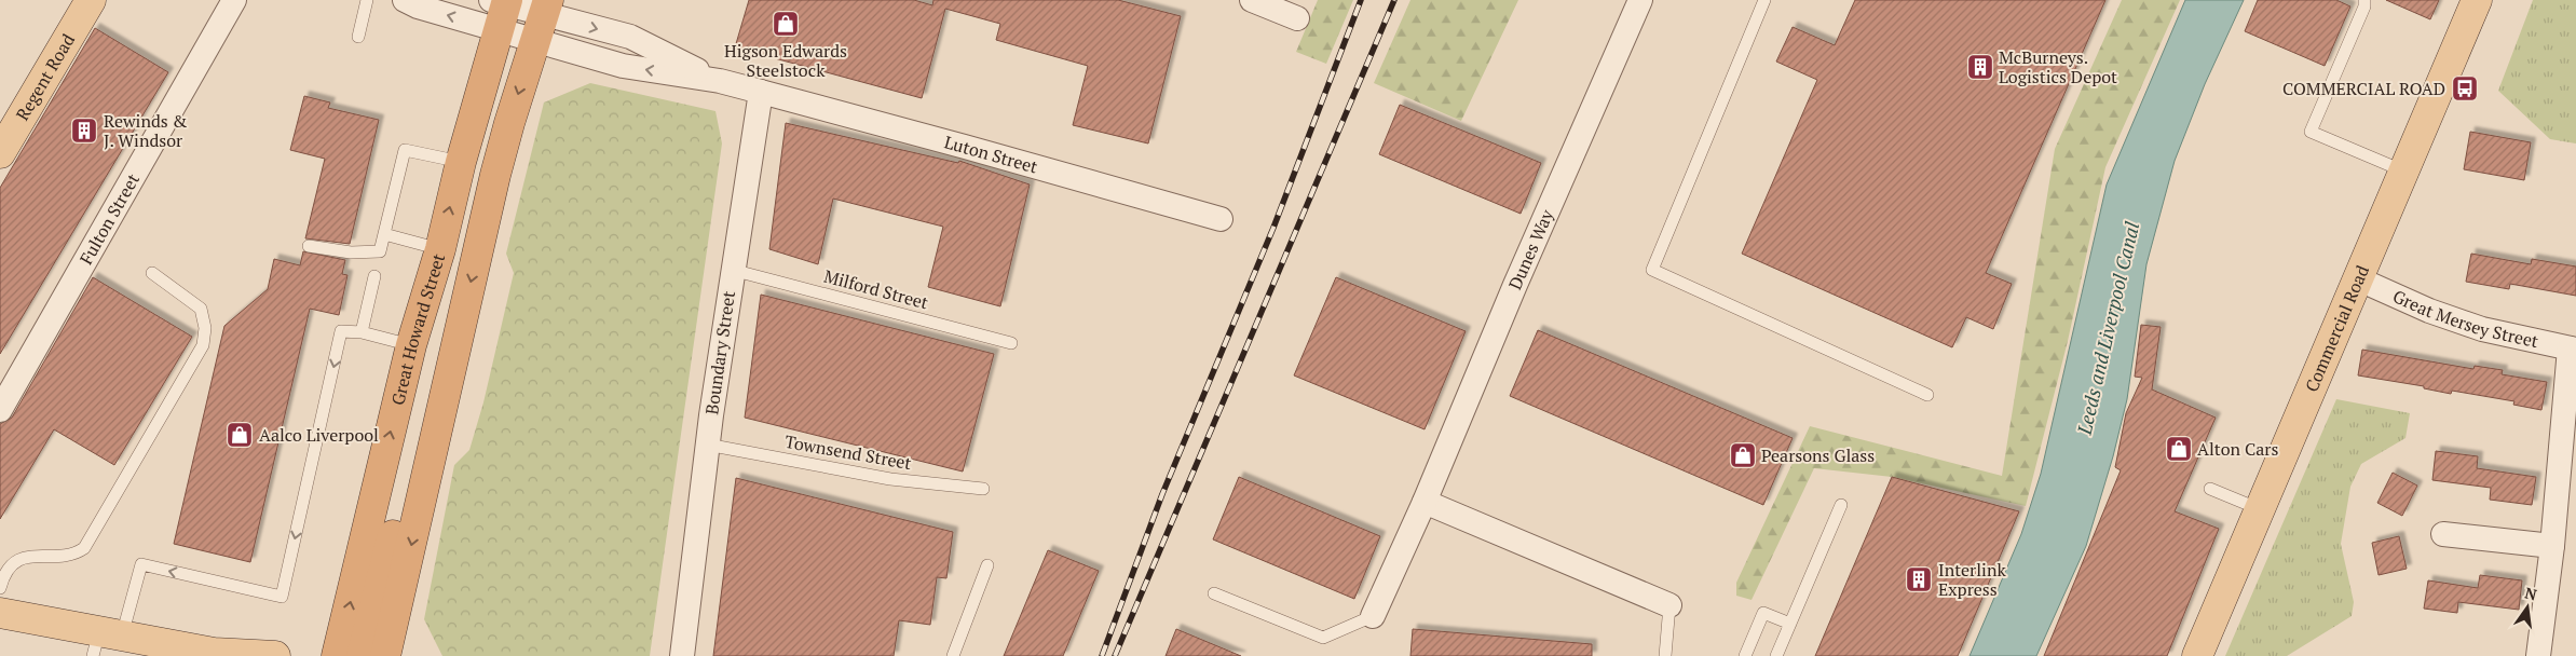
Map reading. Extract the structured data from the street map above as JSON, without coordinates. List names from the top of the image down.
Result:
{
  "streets": {
    "highway": ["Great Howard Street"],
    "main road": ["Regent Road", "Commercial Road"],
    "street": [
      "Luton Street",
      "Fulton Street",
      "Dunes Way",
      "Great Mersey Street",
      "Boundary Street"
    ],
    "lane": ["Milford Street", "Townsend Street"]
  },
  "crossings": [
    ["Luton Street", "Boundary Street"],
    ["Milford Street", "Boundary Street"],
    ["Great Mersey Street", "Commercial Road"],
    ["Boundary Street", "Townsend Street"]
  ],
  "water": ["Leeds and Liverpool Canal"],
  "places": {
    "shop": [
      "Higson Edwards Steelstock",
      "Aalco Liverpool",
      "Alton Cars",
      "Pearsons Glass"
    ],
    "building": ["McBurneys. Logistics Depot", "Rewinds & J. Windsor", "Interlink Express"],
    "bus stop": ["COMMERCIAL ROAD"]
  },
  "north": "top"
}
